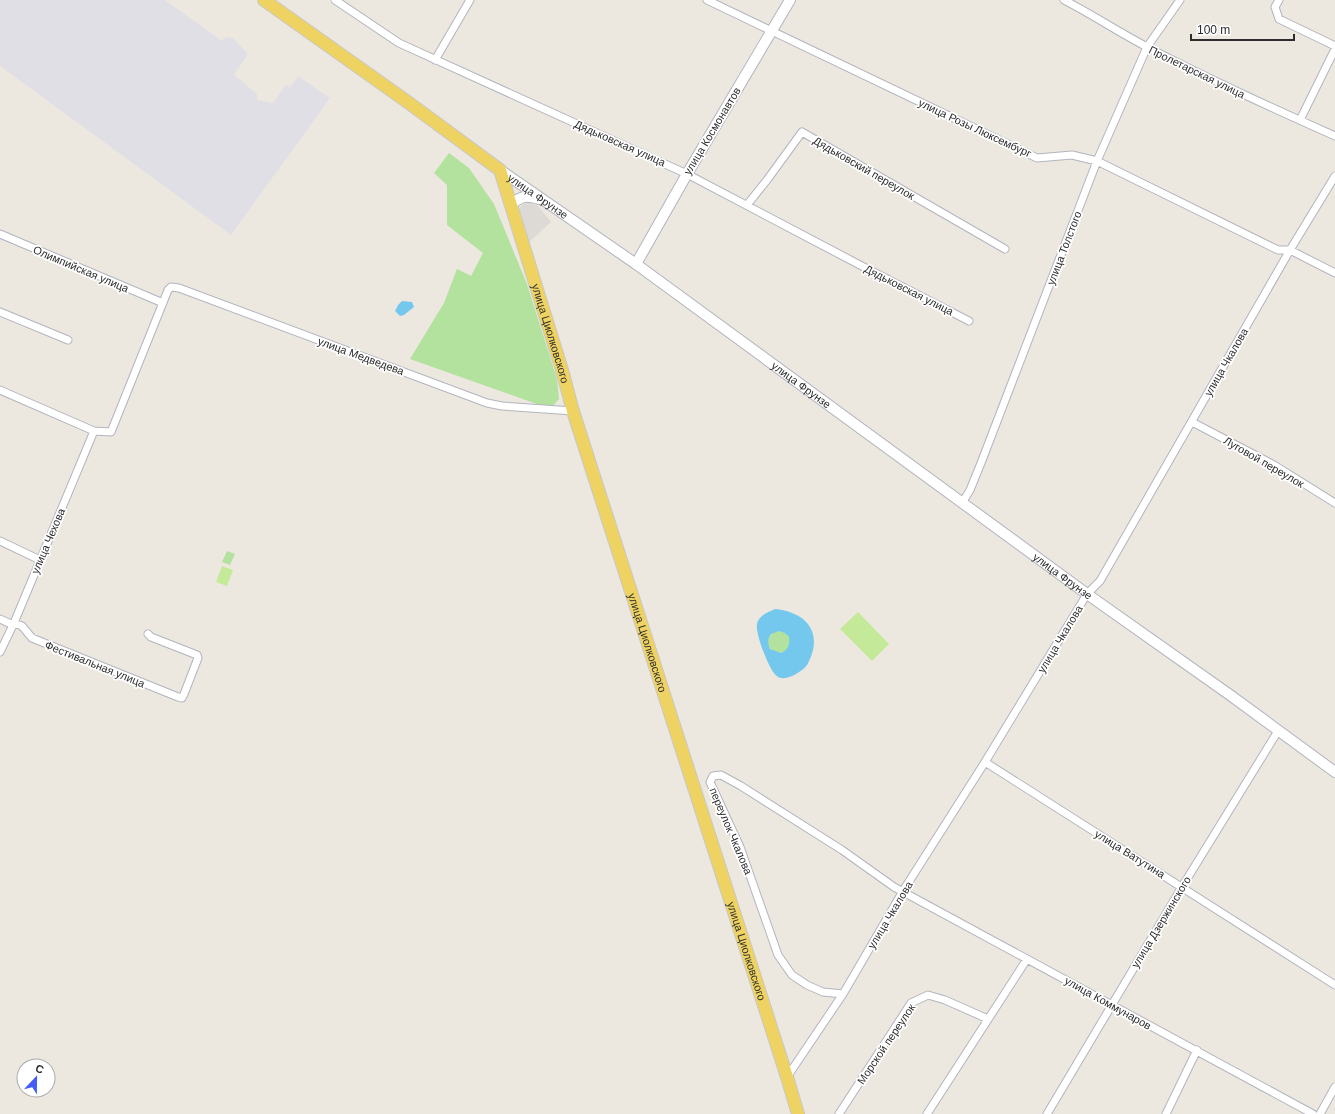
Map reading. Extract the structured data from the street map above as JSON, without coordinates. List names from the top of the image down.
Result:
{
  "streets": {
    "main road": ["улица Космонавтов", "улица Фрунзе", "улица Циолковского"],
    "street": [
      "Пролетарская улица",
      "улица Розы Люксембург",
      "Дядьковская улица",
      "Дядьковский переулок",
      "улица Толстого",
      "Олимпийская улица",
      "улица Медведева",
      "улица Чкалова",
      "Луговой переулок",
      "улица Чехова",
      "Фестивальная улица",
      "переулок Чкалова",
      "улица Ватутина",
      "улица Дзержинского",
      "улица Коммунаров",
      "Морской переулок"
    ]
  },
  "crossings": [
    ["Пролетарская улица", "улица Толстого"],
    ["улица Розы Люксембург", "улица Космонавтов"],
    ["улица Розы Люксембург", "улица Толстого"],
    ["улица Розы Люксембург", "улица Чкалова"],
    ["улица Космонавтов", "Дядьковская улица"],
    ["улица Космонавтов", "улица Фрунзе"],
    ["Дядьковская улица", "Дядьковский переулок"],
    ["улица Фрунзе", "улица Толстого"],
    ["улица Фрунзе", "улица Циолковского"],
    ["улица Фрунзе", "улица Чкалова"],
    ["улица Фрунзе", "улица Дзержинского"],
    ["Олимпийская улица", "улица Медведева"],
    ["улица Циолковского", "улица Медведева"],
    ["улица Циолковского", "улица Чкалова"],
    ["улица Чкалова", "Луговой переулок"],
    ["улица Чкалова", "переулок Чкалова"],
    ["улица Чкалова", "улица Ватутина"],
    ["улица Чкалова", "улица Коммунаров"],
    ["улица Чехова", "Фестивальная улица"],
    ["переулок Чкалова", "улица Коммунаров"],
    ["улица Ватутина", "улица Дзержинского"],
    ["улица Дзержинского", "улица Коммунаров"]
  ],
  "scale_bar": "100 m",
  "north": "top"
}
